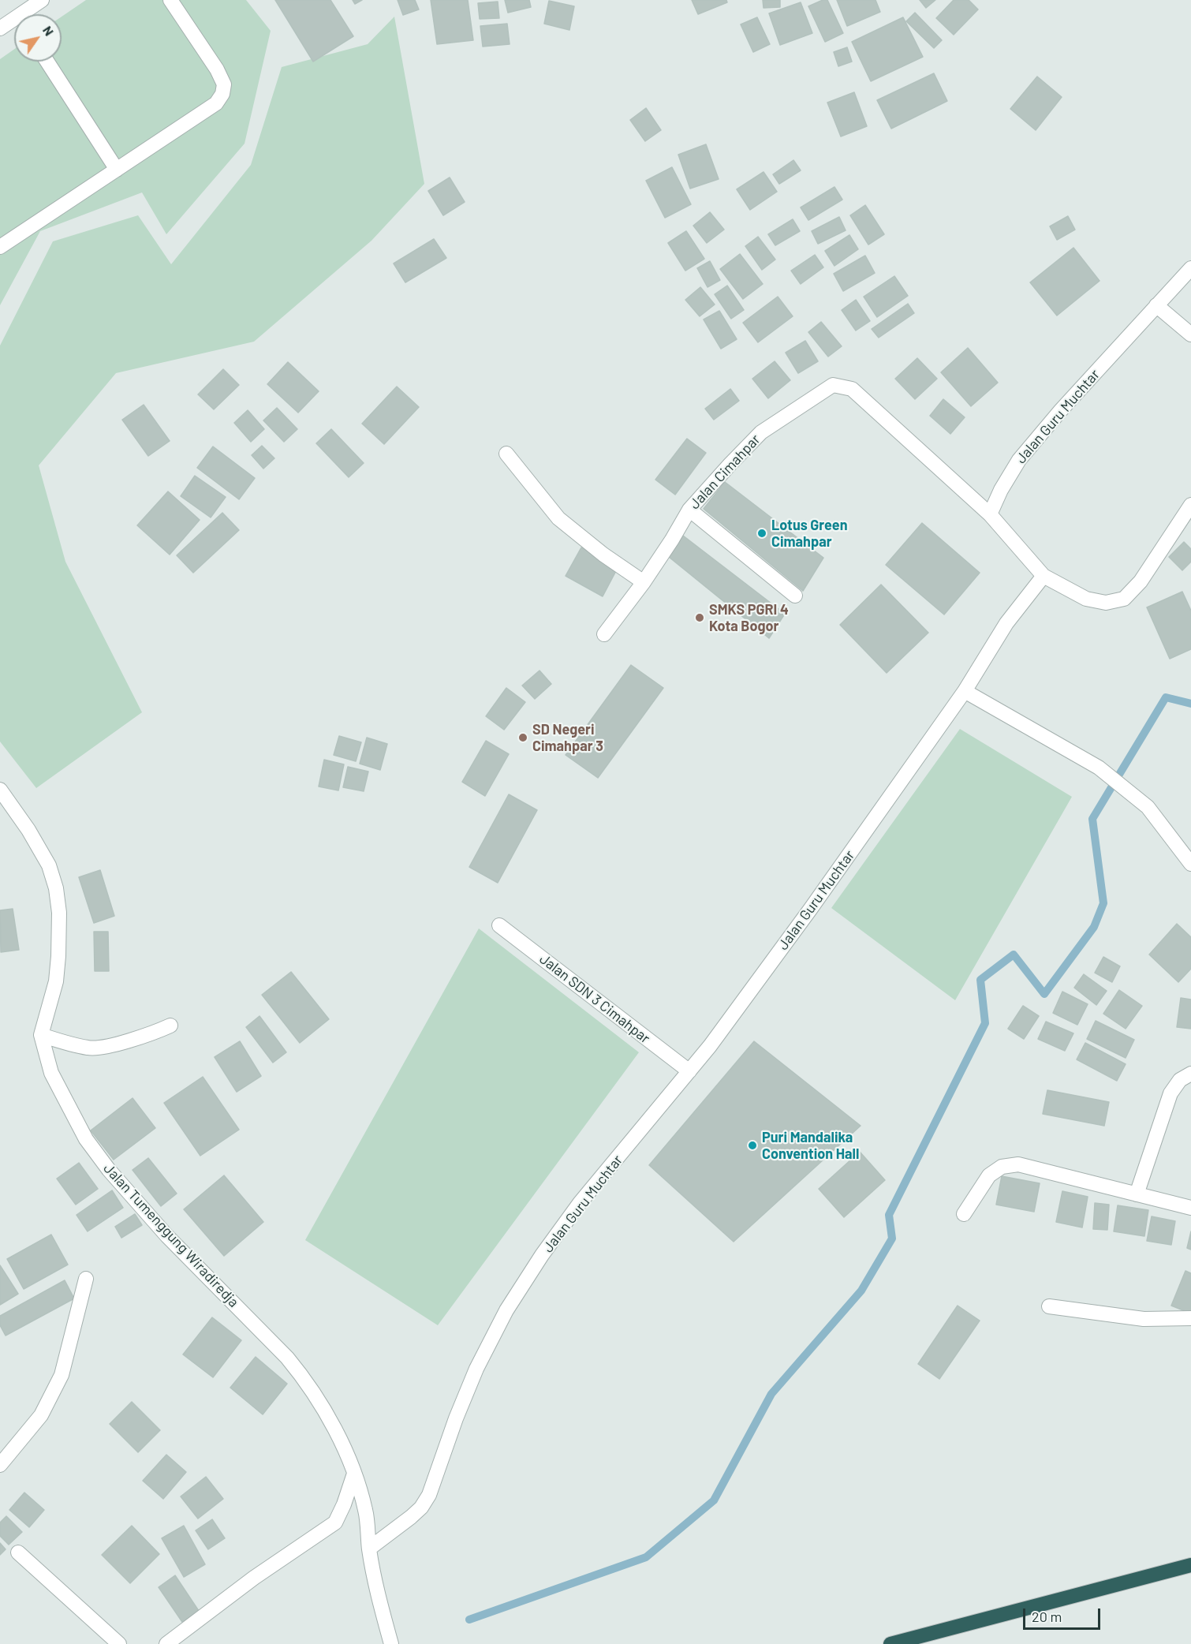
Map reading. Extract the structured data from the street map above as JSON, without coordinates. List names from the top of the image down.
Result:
{
  "streets": {
    "street": [
      "Jalan Guru Muchtar",
      "Jalan Cimahpar",
      "Jalan SDN 3 Cimahpar",
      "Jalan Tumenggung Wiradiredja"
    ]
  },
  "crossings": [
    ["Jalan Guru Muchtar", "Jalan Cimahpar"],
    ["Jalan Guru Muchtar", "Jalan SDN 3 Cimahpar"],
    ["Jalan Guru Muchtar", "Jalan Tumenggung Wiradiredja"]
  ],
  "places": [
    "Lotus Green Cimahpar",
    "SMKS PGRI 4 Kota Bogor",
    "SD Negeri Cimahpar 3",
    "Puri Mandalika Convention Hall"
  ],
  "scale_bar": "20 m",
  "north": "top right"
}
